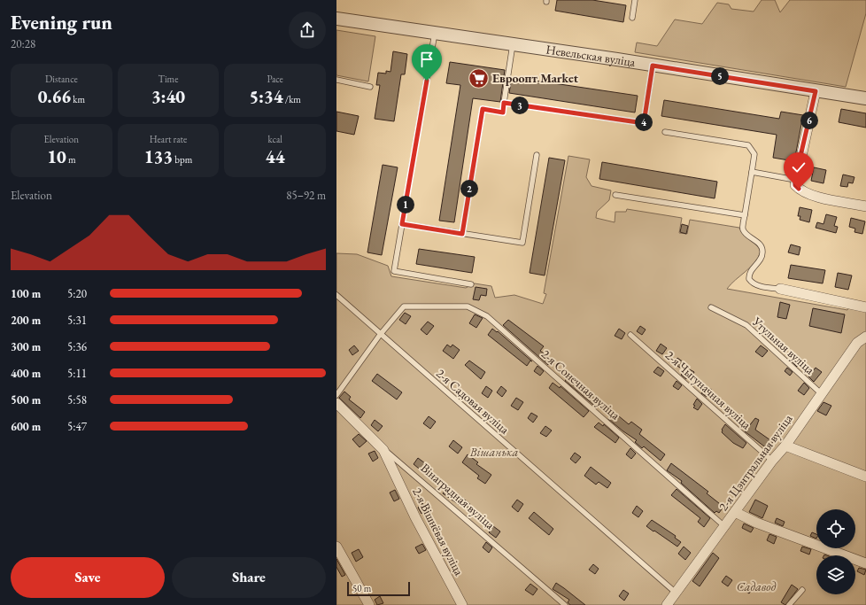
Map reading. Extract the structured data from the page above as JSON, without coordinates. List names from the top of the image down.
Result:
{
  "streets": {
    "street": [
      "Невельская вуліца",
      "2-я Цэнтральная вуліца",
      "Вінаградная вуліца",
      "2-я Вішнёвая вуліца"
    ],
    "lane": [
      "Утульная вуліца",
      "2-я Сонечная вуліца",
      "2-я Чыгуначная вуліца",
      "2-я Садовая вуліца"
    ]
  },
  "crossings": [
    ["Утульная вуліца", "2-я Цэнтральная вуліца"],
    ["2-я Сонечная вуліца", "2-я Садовая вуліца"],
    ["2-я Сонечная вуліца", "2-я Цэнтральная вуліца"],
    ["2-я Чыгуначная вуліца", "2-я Цэнтральная вуліца"],
    ["2-я Садовая вуліца", "2-я Цэнтральная вуліца"],
    ["Вінаградная вуліца", "2-я Вішнёвая вуліца"]
  ],
  "parks": ["Вішанька", "Садавод"],
  "places": {
    "supermarket": ["Евроопт Market"]
  },
  "scale_bar": "50 m",
  "page": {
    "heading": ["Evening run", "20:28"],
    "stats": [
      ["Distance", "0.66 km"],
      ["Time", "3:40"],
      ["Pace", "5:34 /km"],
      ["Elevation", "10 m"],
      ["Heart rate", "133 bpm"],
      ["kcal", "44"]
    ],
    "pins": [
      "5",
      "3",
      "6",
      "4",
      "2",
      "1"
    ],
    "chart": ["Elevation", "85–92 m"],
    "list": [
      {
        "name": "100 m",
        "note": "5:20"
      },
      {
        "name": "200 m",
        "note": "5:31"
      },
      {
        "name": "300 m",
        "note": "5:36"
      },
      {
        "name": "400 m",
        "note": "5:11"
      },
      {
        "name": "500 m",
        "note": "5:58"
      },
      {
        "name": "600 m",
        "note": "5:47"
      }
    ],
    "buttons": ["Save", "Share"],
    "scale": "50 m"
  }
}
